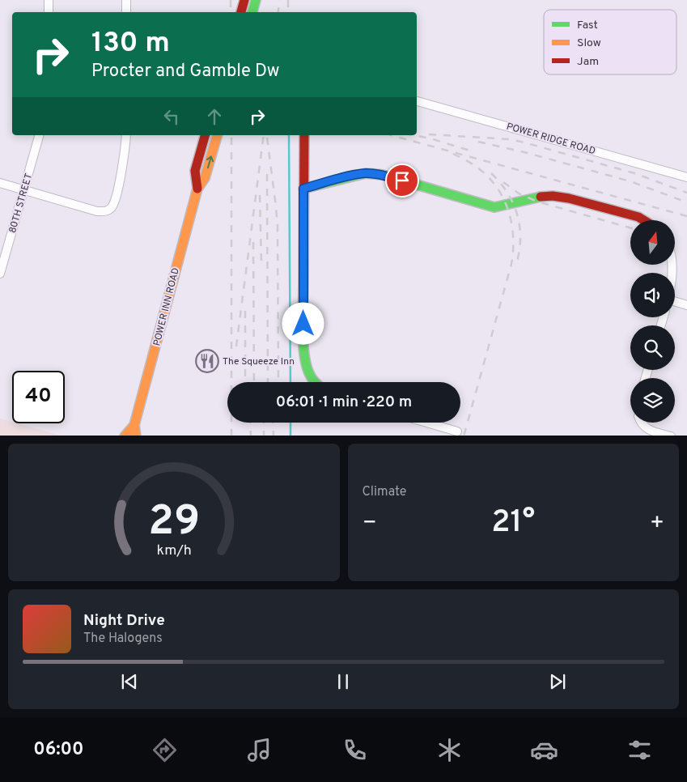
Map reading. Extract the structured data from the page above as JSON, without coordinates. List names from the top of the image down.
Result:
{
  "streets": {
    "street": ["POWER RIDGE ROAD", "80TH STREET", "POWER INN ROAD"]
  },
  "places": {
    "restaurant": ["The Squeeze Inn"]
  },
  "legend": ["Fast", "Slow", "Jam"],
  "north": "top",
  "page": {
    "turn": ["130 m", "Procter and Gamble Dw"],
    "limit": "40",
    "trip": "06:01 · 1 min · 220 m",
    "tile": "Climate",
    "heat": ["−", "21°", "+"],
    "song": ["Night Drive", "The Halogens"],
    "tabs": "06:00",
    "gauge": ["29", "km/h"]
  }
}
